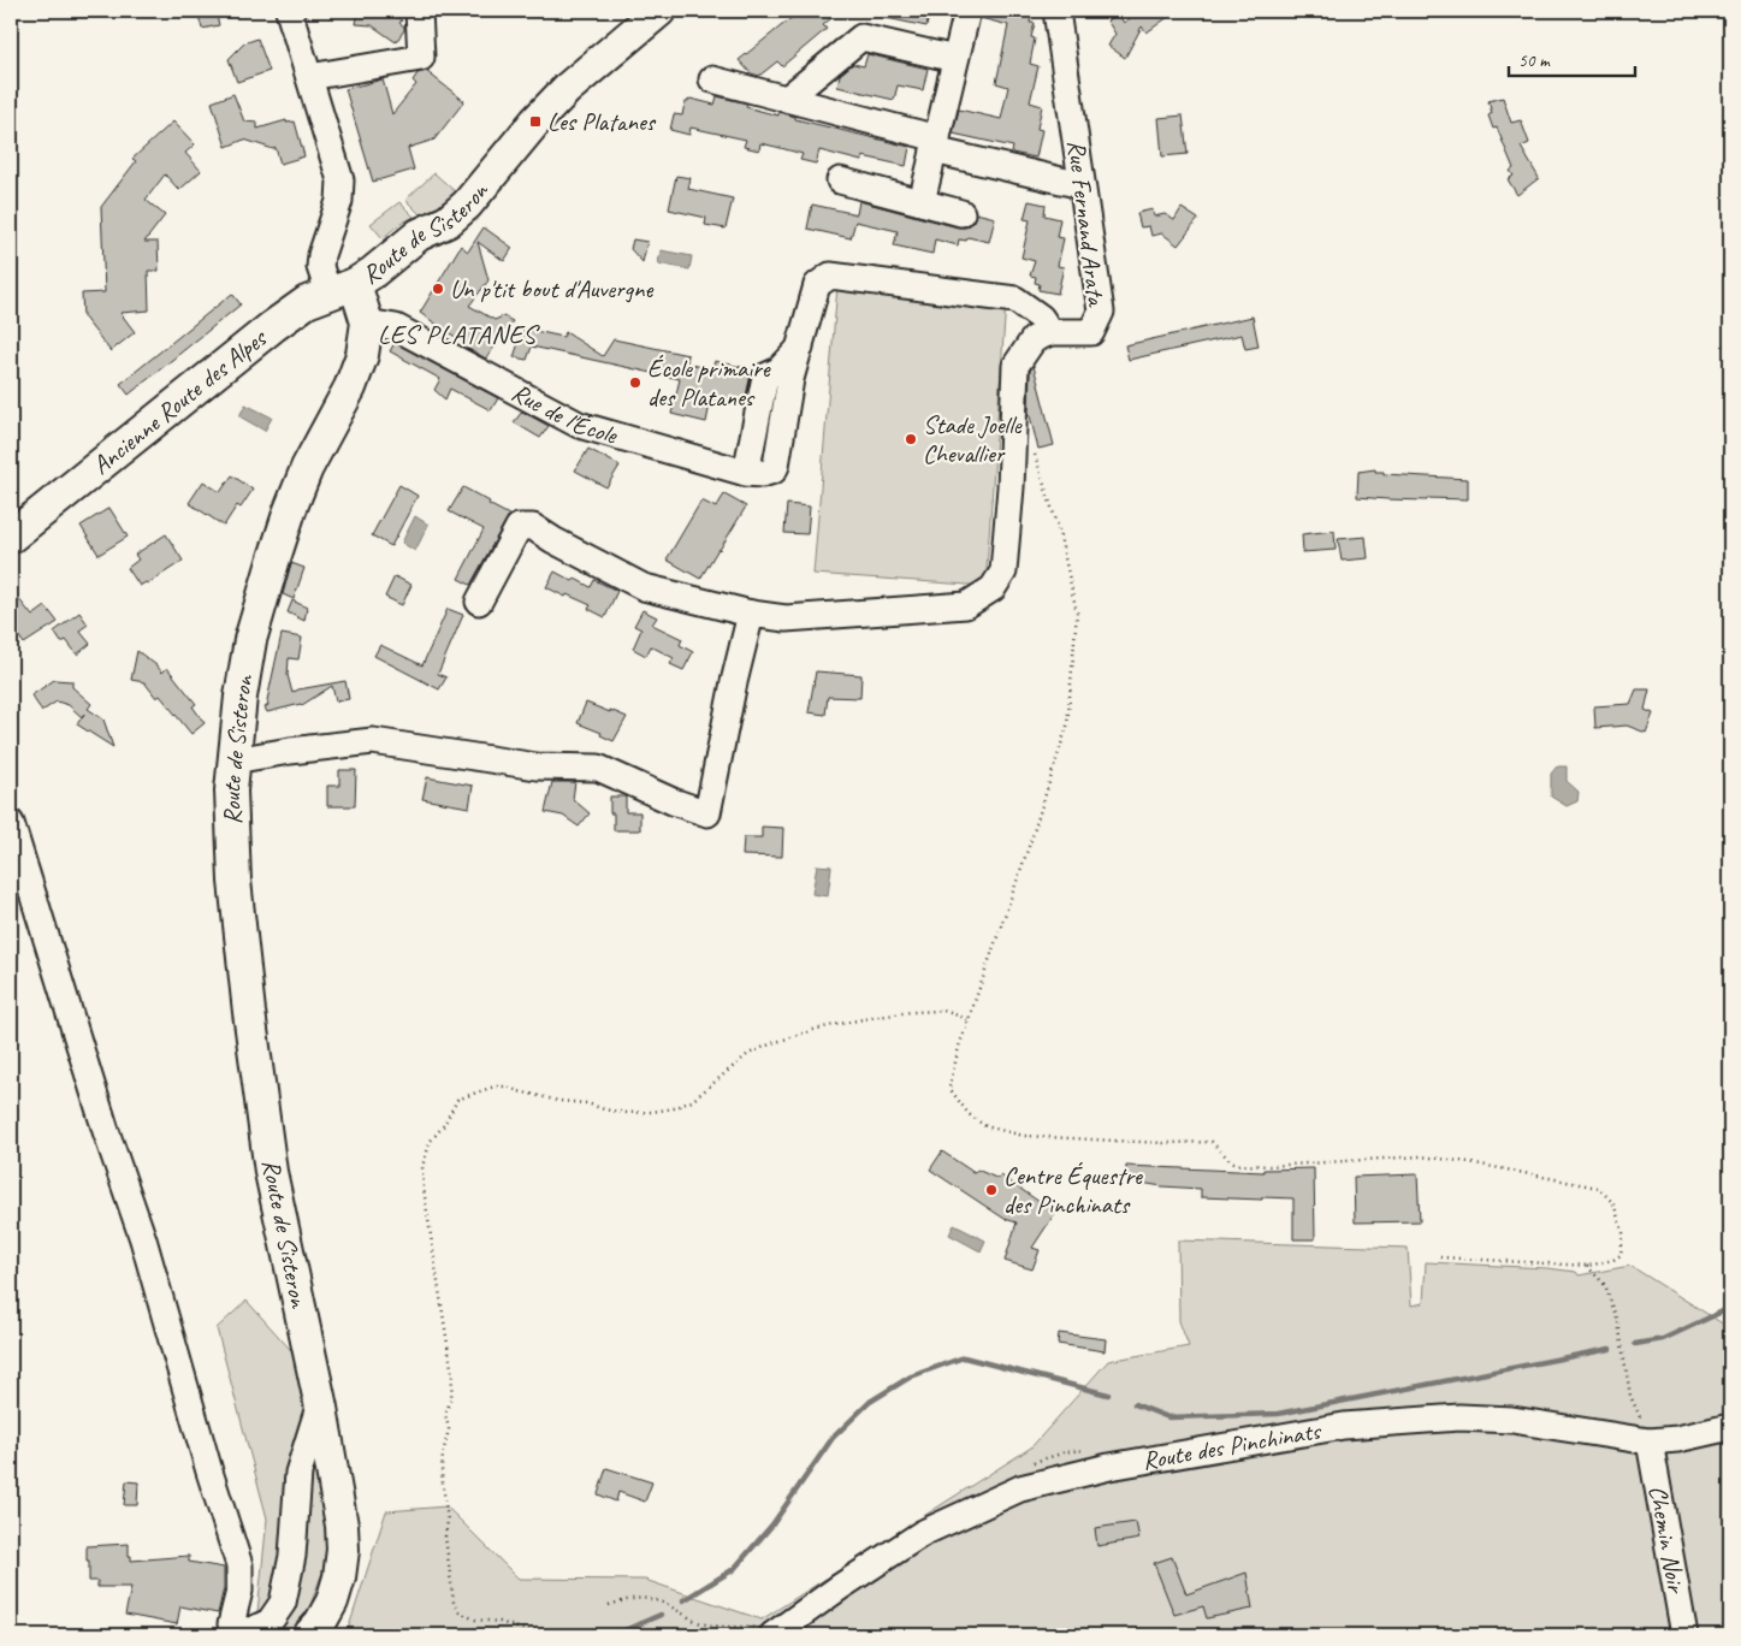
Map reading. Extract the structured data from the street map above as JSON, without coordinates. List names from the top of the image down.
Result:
{
  "streets": {
    "main road": ["Route de Sisteron", "Ancienne Route des Alpes"],
    "street": [
      "Rue Fernand Arata",
      "Rue de l'École",
      "Route des Pinchinats",
      "Chemin Noir"
    ]
  },
  "crossings": [
    ["Route de Sisteron", "Ancienne Route des Alpes"],
    ["Route de Sisteron", "Rue de l'École"],
    ["Route des Pinchinats", "Chemin Noir"]
  ],
  "districts": ["LES PLATANES"],
  "places": {
    "transit": ["Les Platanes"],
    "other": [
      "Un p'tit bout d'Auvergne",
      "École primaire des Platanes",
      "Stade Joelle Chevallier",
      "Centre Équestre des Pinchinats"
    ]
  },
  "scale_bar": "50 m"
}
